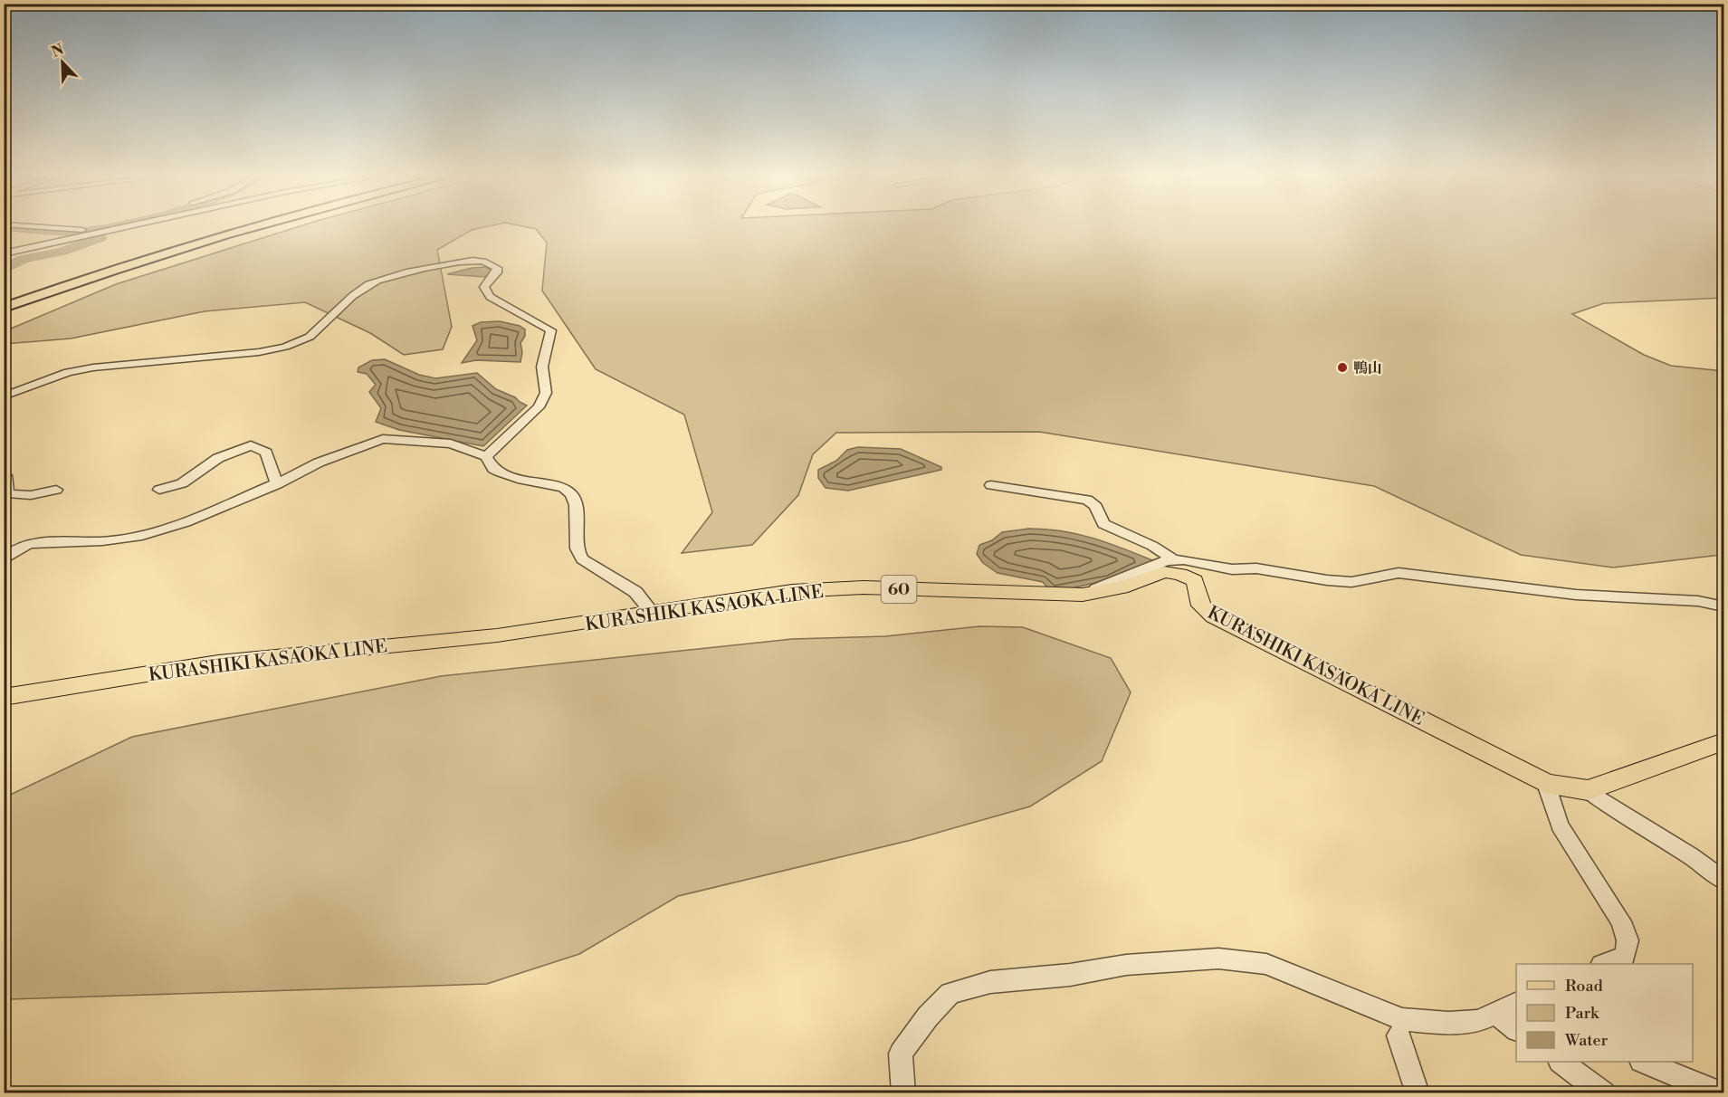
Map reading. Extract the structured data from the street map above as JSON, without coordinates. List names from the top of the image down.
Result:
{
  "streets": {
    "main road": ["60", "KURASHIKI KASAOKA LINE"]
  },
  "places": ["鴨山"],
  "legend": ["Road", "Park", "Water"],
  "north": "top left"
}
